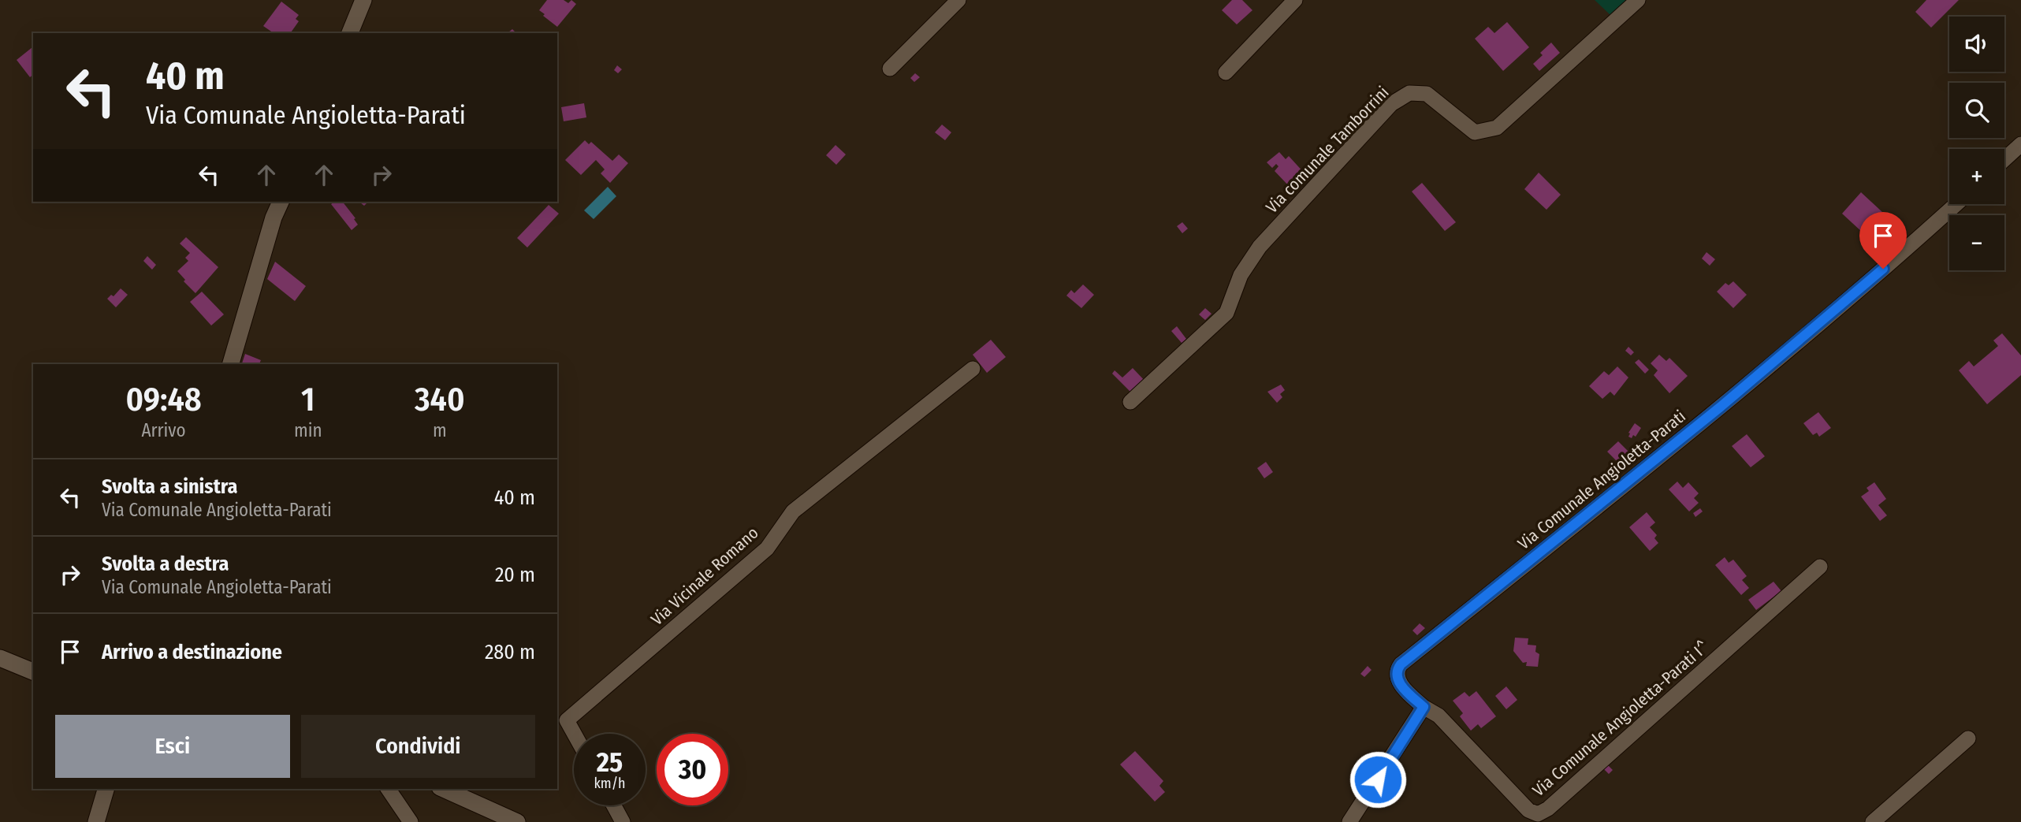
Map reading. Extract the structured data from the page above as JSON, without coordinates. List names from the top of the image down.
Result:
{
  "streets": {
    "street": [
      "Via comunale Tamborrini",
      "Via Comunale Angioletta-Parati",
      "Via Vicinale Romano",
      "Via Comunale Angioletta-Parati I^"
    ]
  },
  "crossings": [
    ["Via Comunale Angioletta-Parati", "Via Comunale Angioletta-Parati I^"]
  ],
  "page": {
    "map_buttons": ["+", "−"],
    "turn": ["40 m", "Via Comunale Angioletta-Parati"],
    "eta": [
      "09:48",
      "Arrivo",
      "1",
      "min",
      "340",
      "m"
    ],
    "list": [
      {
        "name": "Svolta a sinistra",
        "note": "Via Comunale Angioletta-Parati",
        "value": "40 m"
      },
      {
        "name": "Svolta a destra",
        "note": "Via Comunale Angioletta-Parati",
        "value": "20 m"
      },
      {
        "name": "Arrivo a destinazione",
        "value": "280 m"
      }
    ],
    "buttons": ["Esci", "Condividi"],
    "speed": "25 km/h",
    "limit": "30"
  }
}
